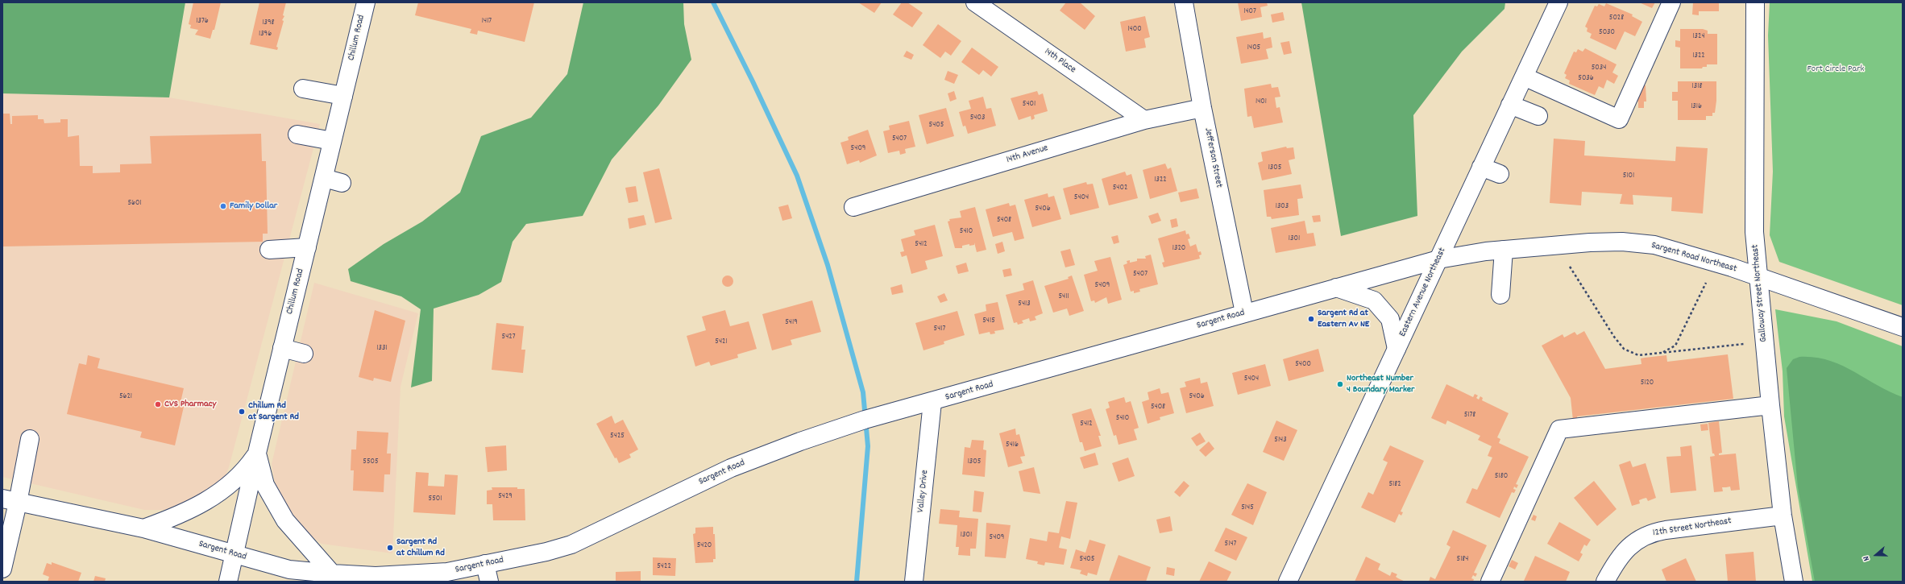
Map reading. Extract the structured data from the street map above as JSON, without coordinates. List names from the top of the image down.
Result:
{
  "streets": {
    "main road": [
      "Chillum Road",
      "14th Place",
      "14th Avenue",
      "Jefferson Street",
      "Sargent Road Northeast",
      "Eastern Avenue Northeast",
      "Galloway Street Northeast",
      "Sargent Road",
      "Valley Drive",
      "12th Street Northeast"
    ]
  },
  "crossings": [
    ["Chillum Road", "Sargent Road"],
    ["14th Place", "14th Avenue"],
    ["14th Avenue", "Jefferson Street"],
    ["Jefferson Street", "Sargent Road"],
    ["Sargent Road Northeast", "Eastern Avenue Northeast"],
    ["Sargent Road Northeast", "Galloway Street Northeast"],
    ["Sargent Road Northeast", "Sargent Road"],
    ["Eastern Avenue Northeast", "Sargent Road"],
    ["Galloway Street Northeast", "12th Street Northeast"],
    ["Sargent Road", "Valley Drive"]
  ],
  "parks": ["Fort Circle Park"],
  "places": [
    "Family Dollar",
    "Sargent Rd at Eastern Av NE",
    "Northeast Number 4 Boundary Marker",
    "CVS Pharmacy",
    "Chillum Rd at Sargent Rd",
    "Sargent Rd at Chillum Rd"
  ],
  "house_numbers": [
    "1407",
    "5028",
    "1376",
    "1417",
    "1398",
    "1400",
    "5030",
    "1396",
    "1324",
    "1405",
    "1322",
    "5034",
    "5036",
    "1318",
    "1401",
    "5401",
    "1316",
    "5403",
    "5405",
    "5407",
    "5409",
    "1305",
    "5101",
    "1322",
    "5402",
    "5404",
    "5601",
    "1303",
    "5406",
    "5408",
    "5410",
    "1301",
    "5412",
    "1320",
    "5407",
    "5409",
    "5411",
    "5413",
    "5415",
    "5419",
    "5417",
    "5427",
    "5421",
    "1331",
    "5400",
    "5404",
    "5120",
    "5621",
    "5406",
    "5408",
    "5178",
    "5410",
    "5412",
    "5425",
    "5143",
    "5416",
    "5505",
    "1305",
    "5180",
    "5182",
    "5429",
    "5501",
    "5145",
    "1301",
    "5409",
    "5147",
    "5420",
    "5405",
    "5184",
    "5422"
  ],
  "north": "left"
}
